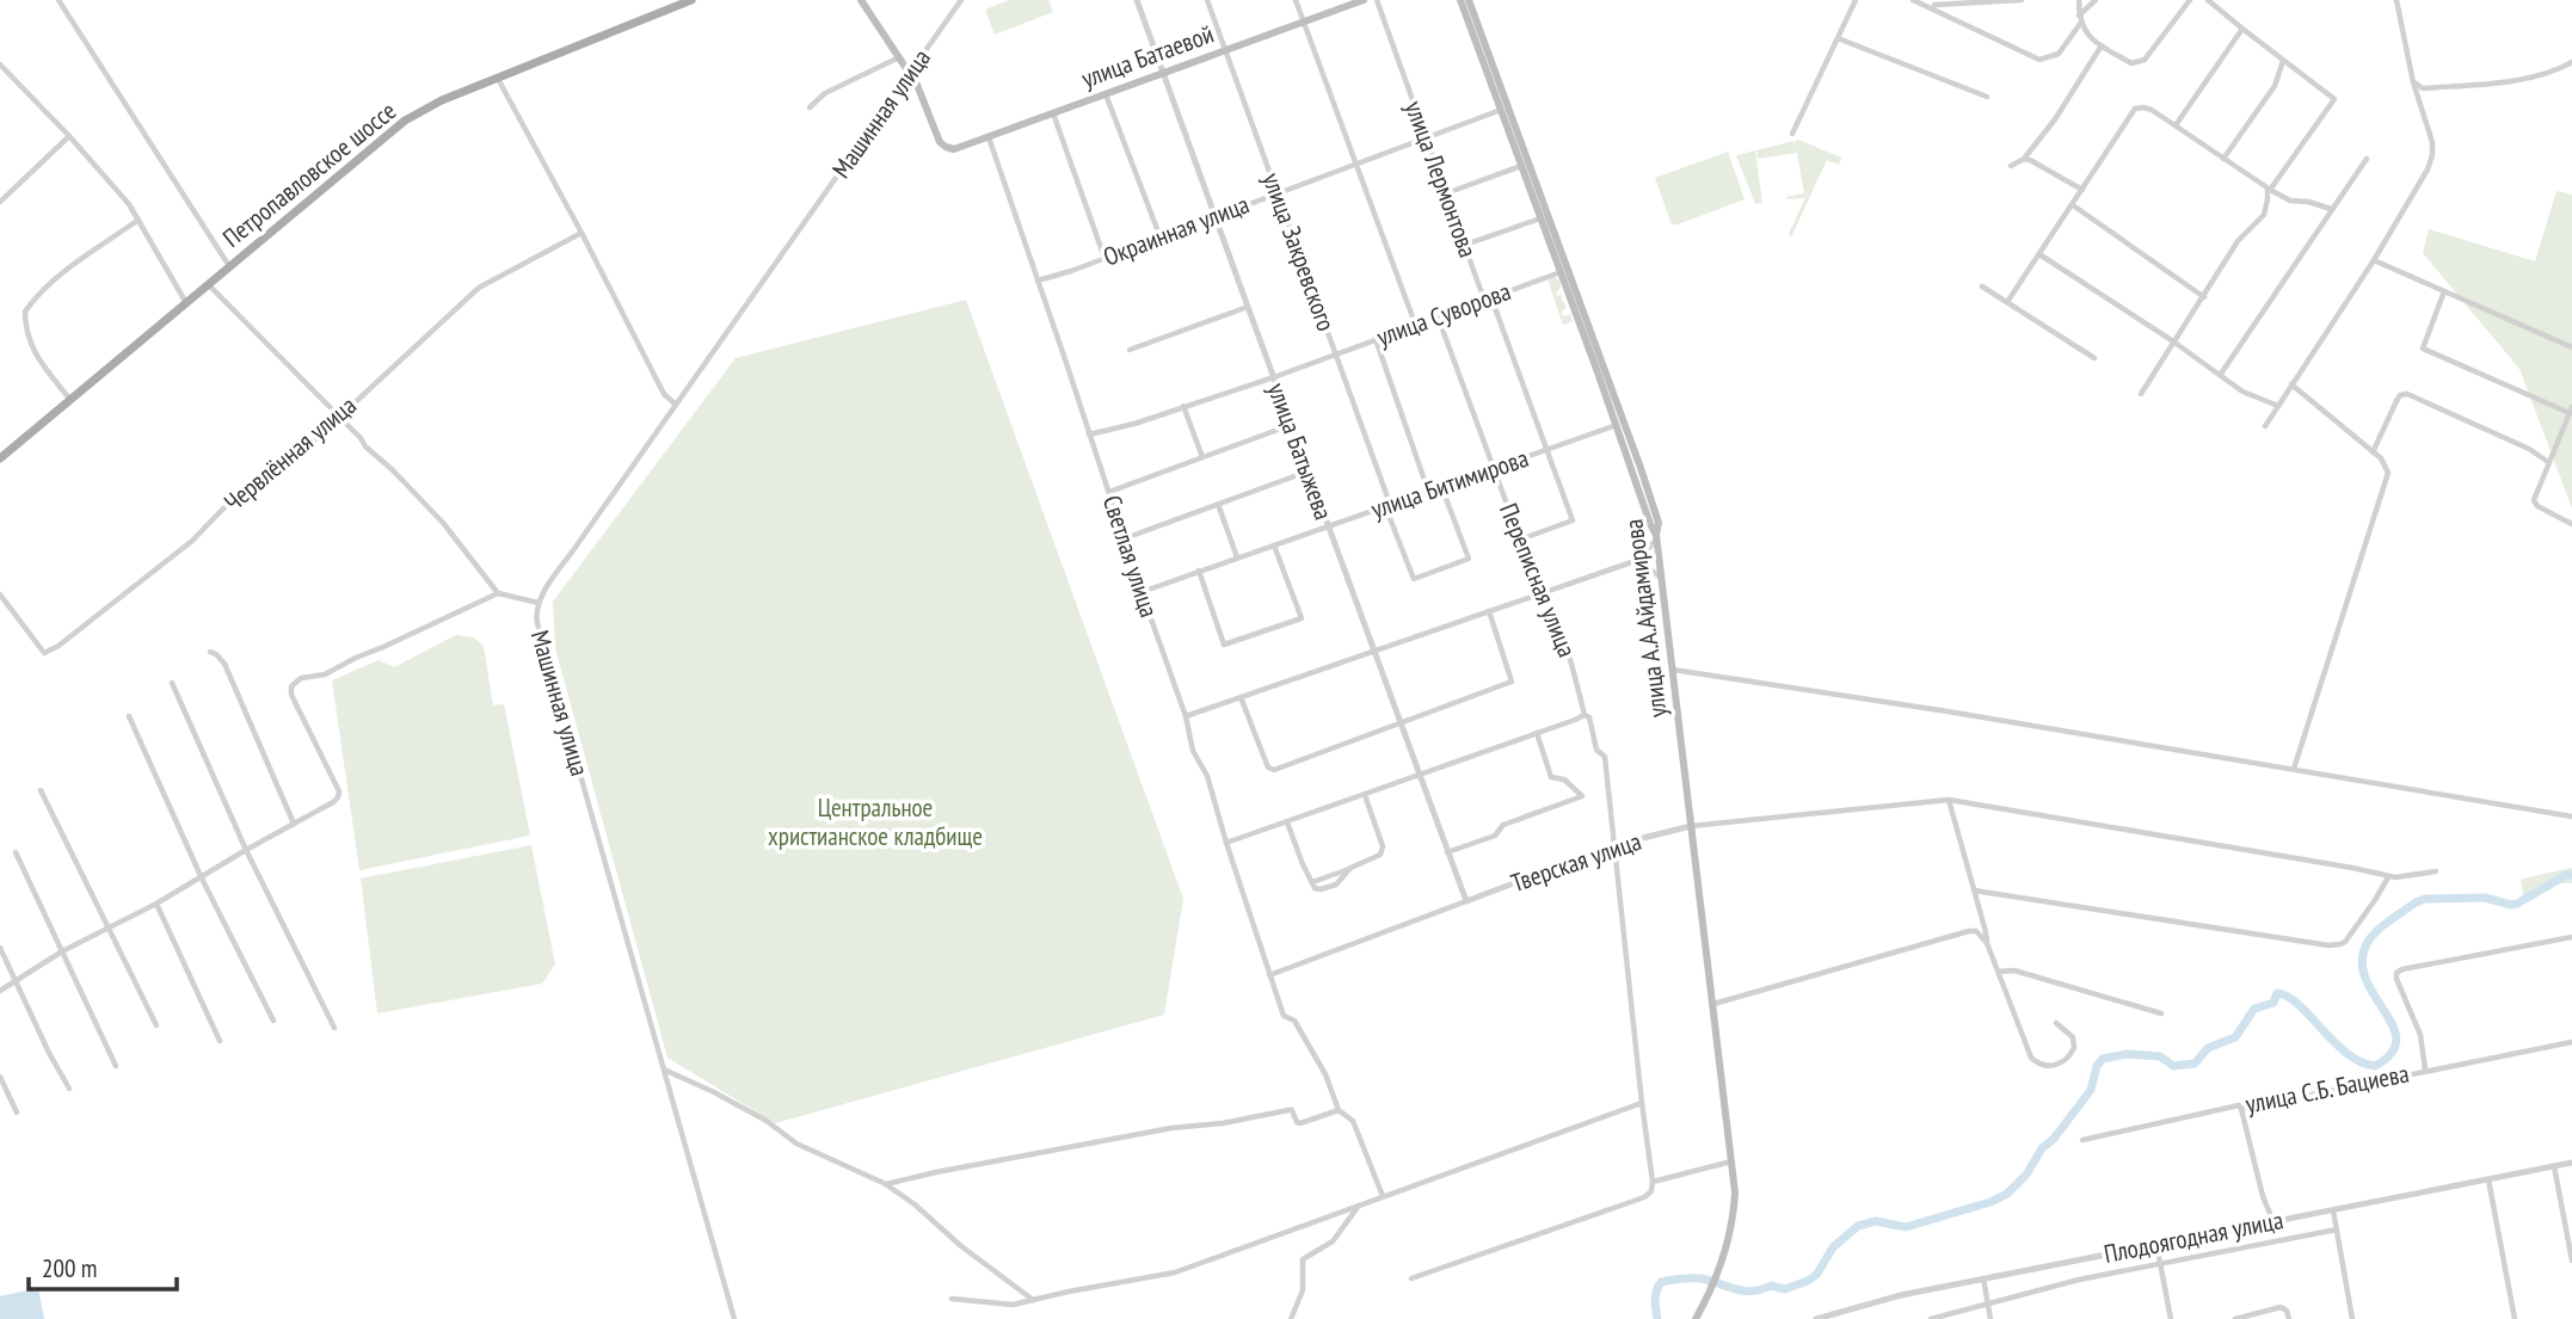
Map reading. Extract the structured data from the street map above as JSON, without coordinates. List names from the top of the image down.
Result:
{
  "streets": {
    "main road": ["улица Батаевой", "Петропавловское шоссе", "улица А.А.Айдамирова"],
    "street": [
      "Машинная улица",
      "улица Лермонтова",
      "Окраинная улица",
      "улица Закревского",
      "улица Суворова",
      "улица Батыжева",
      "Червлённая улица",
      "улица Битимирова",
      "Светлая улица",
      "Переписная улица",
      "Тверская улица",
      "улица С.Б. Бациева",
      "Плодоягодная улица"
    ]
  },
  "crossings": [
    ["улица Батаевой", "Машинная улица"],
    ["улица Батаевой", "улица Закревского"],
    ["улица Батаевой", "улица Батыжева"],
    ["улица Батаевой", "Светлая улица"],
    ["улица Лермонтова", "Окраинная улица"],
    ["улица Лермонтова", "улица Суворова"],
    ["улица Лермонтова", "улица Битимирова"],
    ["улица Лермонтова", "Переписная улица"],
    ["Окраинная улица", "улица Закревского"],
    ["Окраинная улица", "улица Батыжева"],
    ["Окраинная улица", "Светлая улица"],
    ["Окраинная улица", "улица А.А.Айдамирова"],
    ["улица Закревского", "улица Суворова"],
    ["улица Закревского", "улица Битимирова"],
    ["улица Суворова", "улица Батыжева"],
    ["улица Суворова", "Светлая улица"],
    ["улица Суворова", "Переписная улица"],
    ["улица Суворова", "улица А.А.Айдамирова"],
    ["улица Батыжева", "улица Битимирова"],
    ["улица Батыжева", "Тверская улица"],
    ["улица Битимирова", "Светлая улица"],
    ["улица Битимирова", "Переписная улица"],
    ["улица Битимирова", "улица А.А.Айдамирова"],
    ["Светлая улица", "Тверская улица"],
    ["Переписная улица", "Тверская улица"],
    ["улица А.А.Айдамирова", "Тверская улица"]
  ],
  "parks": ["Центральное христианское кладбище"],
  "scale_bar": "200 m"
}
